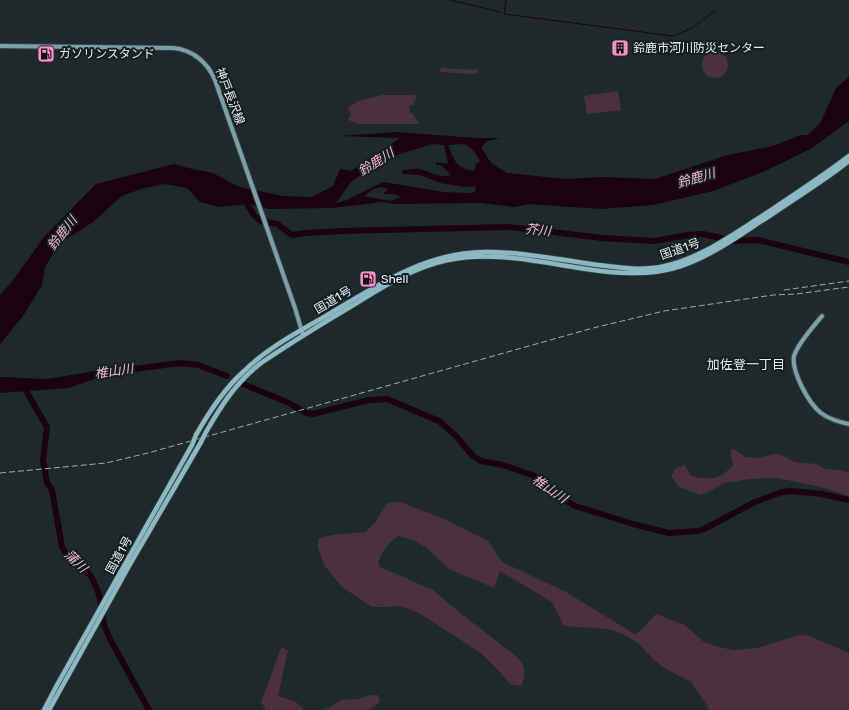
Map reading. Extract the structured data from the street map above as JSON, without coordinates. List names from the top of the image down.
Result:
{
  "streets": {
    "highway": ["国道1号"],
    "main road": ["神戸長沢線"]
  },
  "crossings": [
    ["神戸長沢線", "国道1号"]
  ],
  "districts": ["加佐登一丁目"],
  "water": [
    "鈴鹿川",
    "芥川",
    "椎山川",
    "蒲川"
  ],
  "places": {
    "building": ["鈴鹿市河川防災センター"],
    "fuel station": ["ガソリンスタンド", "Shell"]
  }
}
